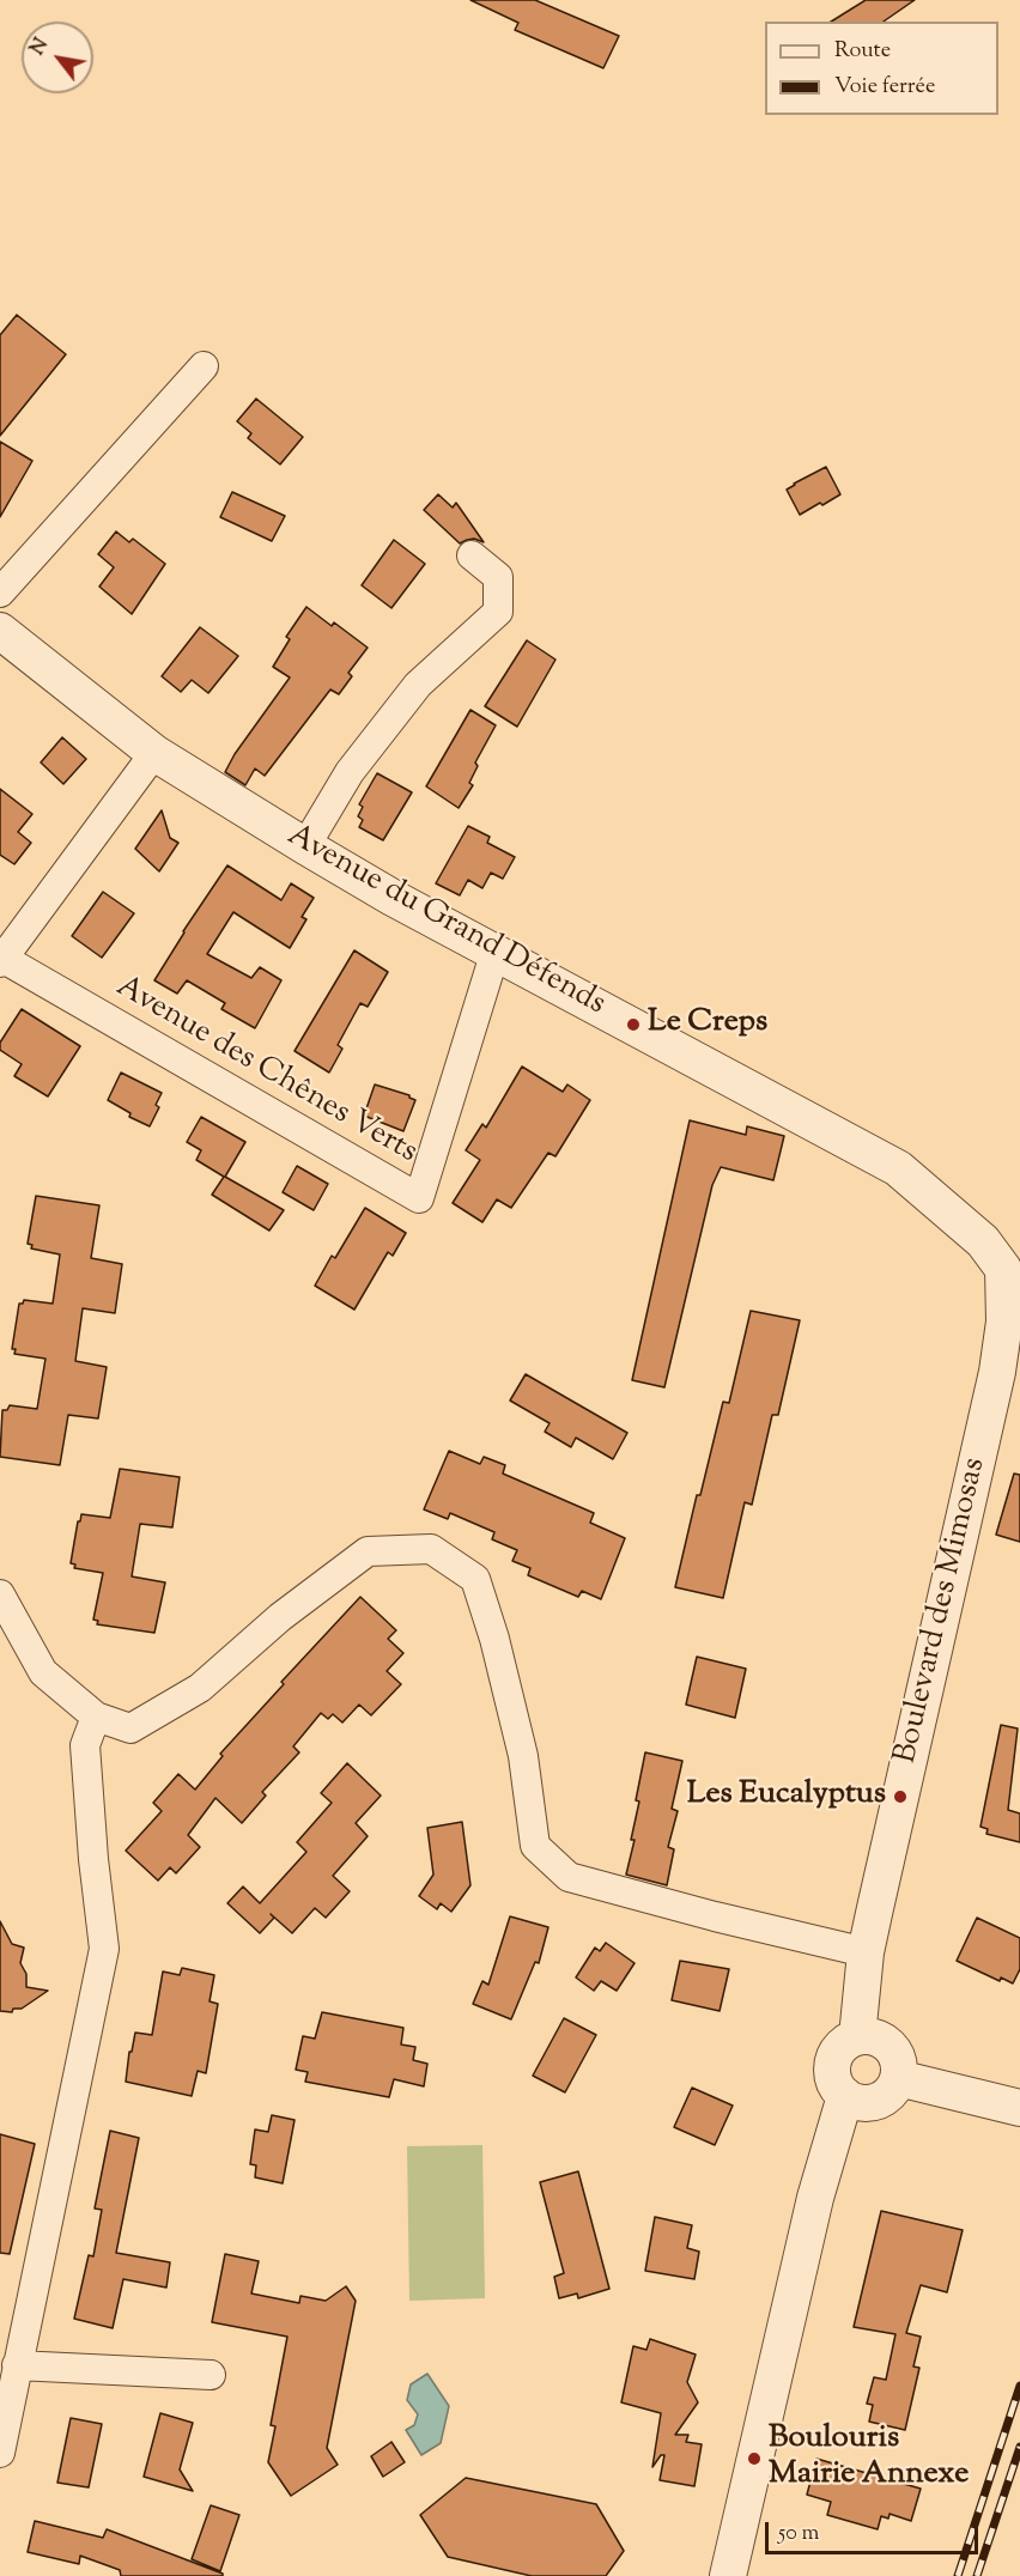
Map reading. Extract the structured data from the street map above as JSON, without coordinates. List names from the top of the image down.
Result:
{
  "streets": {
    "street": ["Avenue du Grand Défends", "Avenue des Chênes Verts", "Boulevard des Mimosas"]
  },
  "crossings": [
    ["Avenue du Grand Défends", "Avenue des Chênes Verts"],
    ["Avenue du Grand Défends", "Boulevard des Mimosas"]
  ],
  "places": ["Le Creps", "Les Eucalyptus", "Boulouris Mairie Annexe"],
  "legend": ["Route", "Voie ferrée"],
  "scale_bar": "50 m",
  "north": "top left"
}
